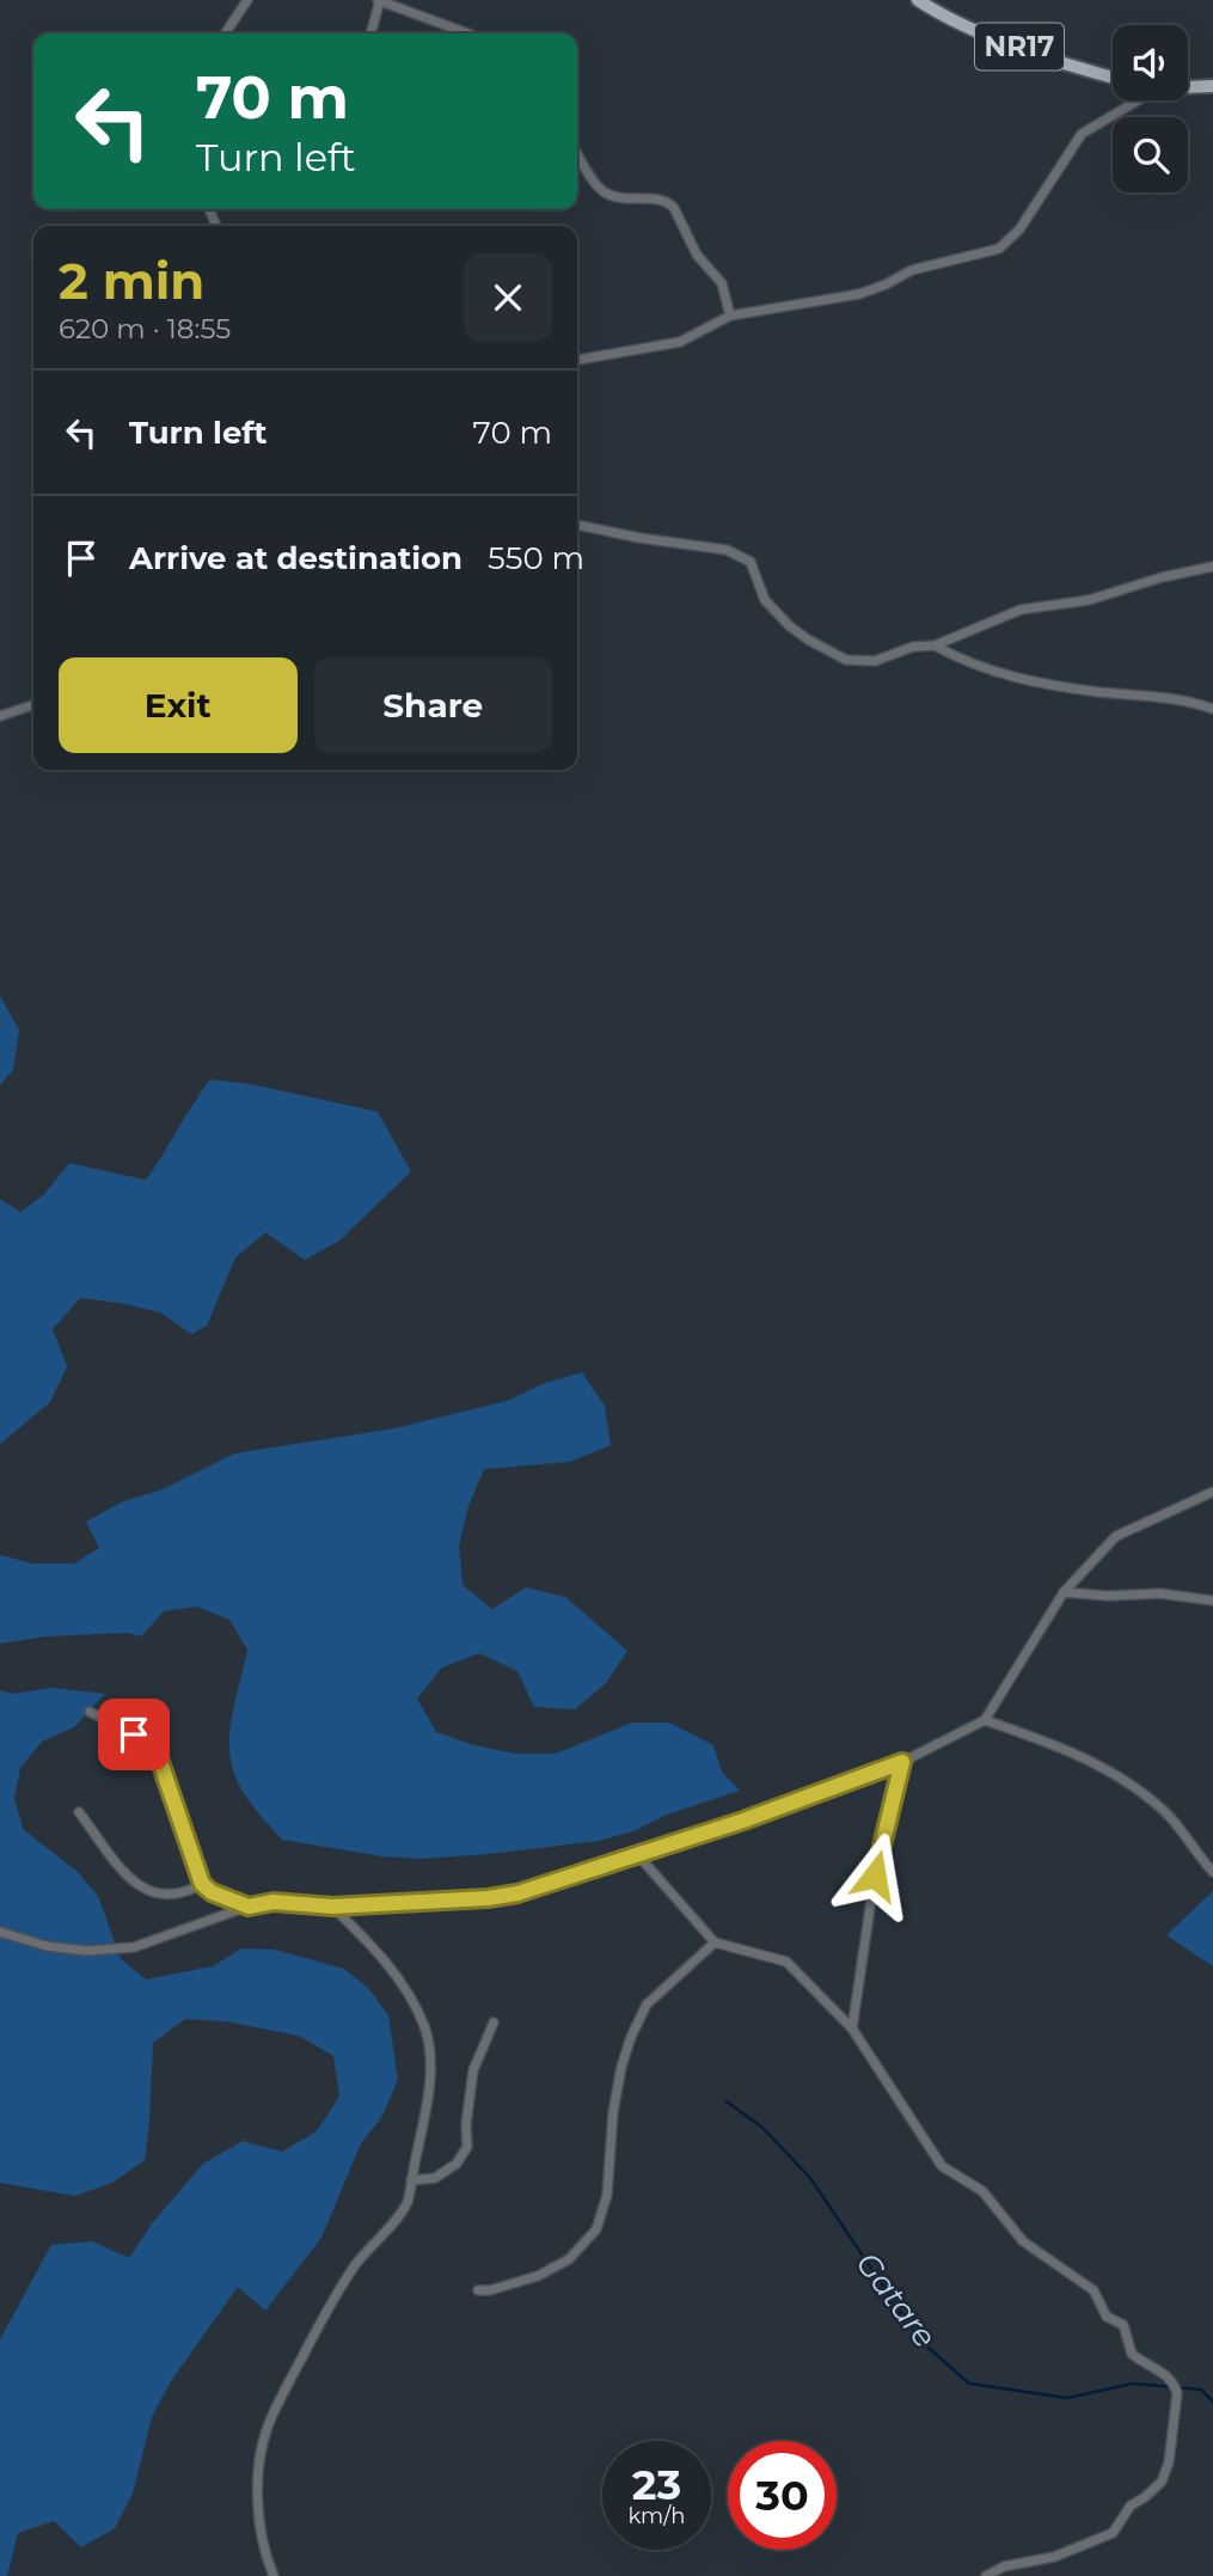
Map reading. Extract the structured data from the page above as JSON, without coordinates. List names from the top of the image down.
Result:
{
  "streets": {
    "main road": ["NR17"]
  },
  "water": ["Gatare"],
  "page": {
    "turn": ["70 m", "Turn left"],
    "heading": ["2 min", "620 m · 18:55"],
    "list": [
      {
        "name": "Turn left",
        "value": "70 m"
      },
      {
        "name": "Arrive at destination",
        "value": "550 m"
      }
    ],
    "buttons": ["Exit", "Share"],
    "speed": "23 km/h",
    "limit": "30"
  }
}
